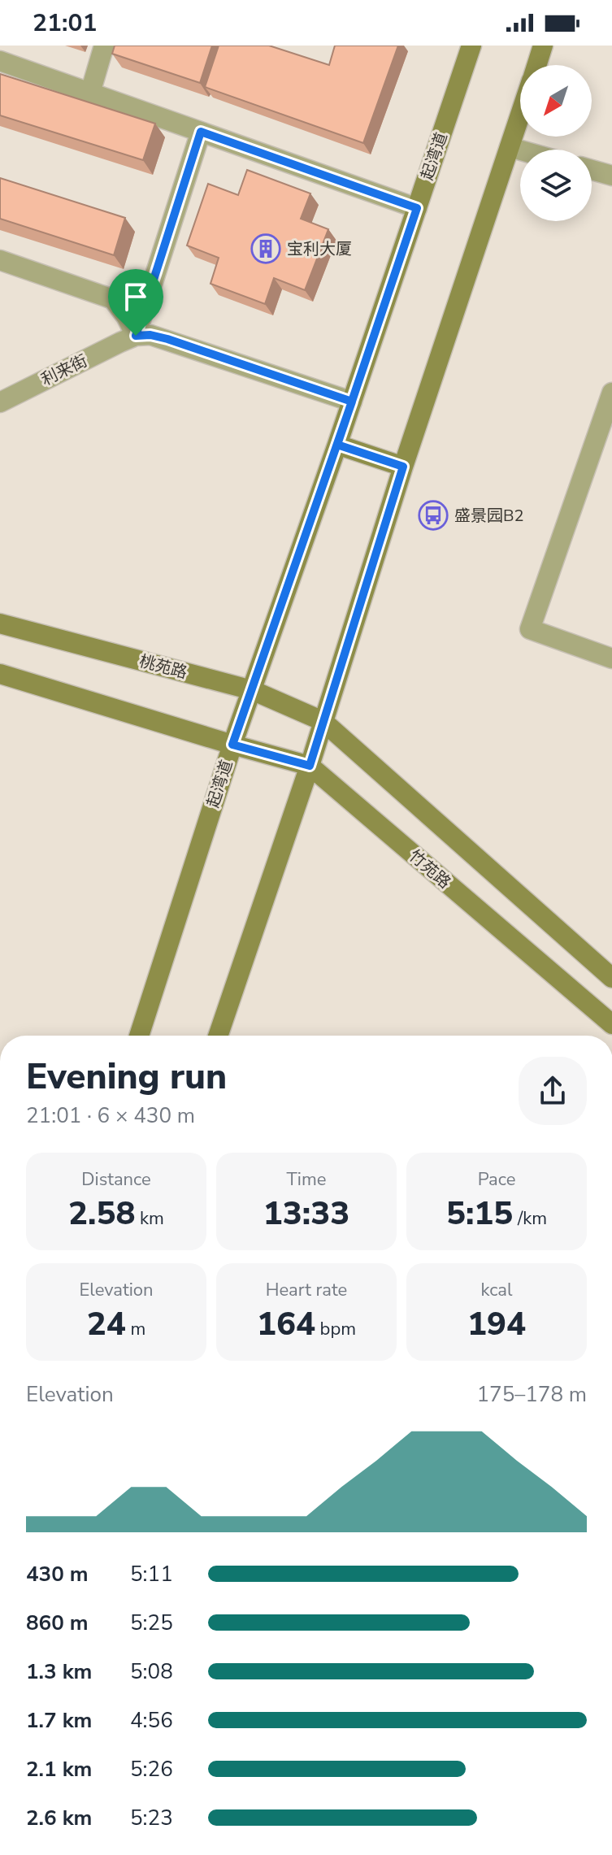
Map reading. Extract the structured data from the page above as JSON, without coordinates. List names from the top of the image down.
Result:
{
  "streets": {
    "main road": ["起湾道", "桃苑路", "竹苑路"],
    "street": ["利来街"]
  },
  "crossings": [
    ["起湾道", "桃苑路"],
    ["起湾道", "竹苑路"]
  ],
  "places": {
    "building": ["宝利大厦"],
    "bus stop": ["盛景园B2"]
  },
  "north": "bottom left",
  "page": {
    "status": "21:01",
    "heading": ["Evening run", "21:01 · 6 × 430 m"],
    "stats": [
      ["Distance", "2.58 km"],
      ["Time", "13:33"],
      ["Pace", "5:15 /km"],
      ["Elevation", "24 m"],
      ["Heart rate", "164 bpm"],
      ["kcal", "194"]
    ],
    "chart": ["Elevation", "175–178 m"],
    "list": [
      {
        "name": "430 m",
        "note": "5:11"
      },
      {
        "name": "860 m",
        "note": "5:25"
      },
      {
        "name": "1.3 km",
        "note": "5:08"
      },
      {
        "name": "1.7 km",
        "note": "4:56"
      },
      {
        "name": "2.1 km",
        "note": "5:26"
      },
      {
        "name": "2.6 km",
        "note": "5:23"
      }
    ]
  }
}
